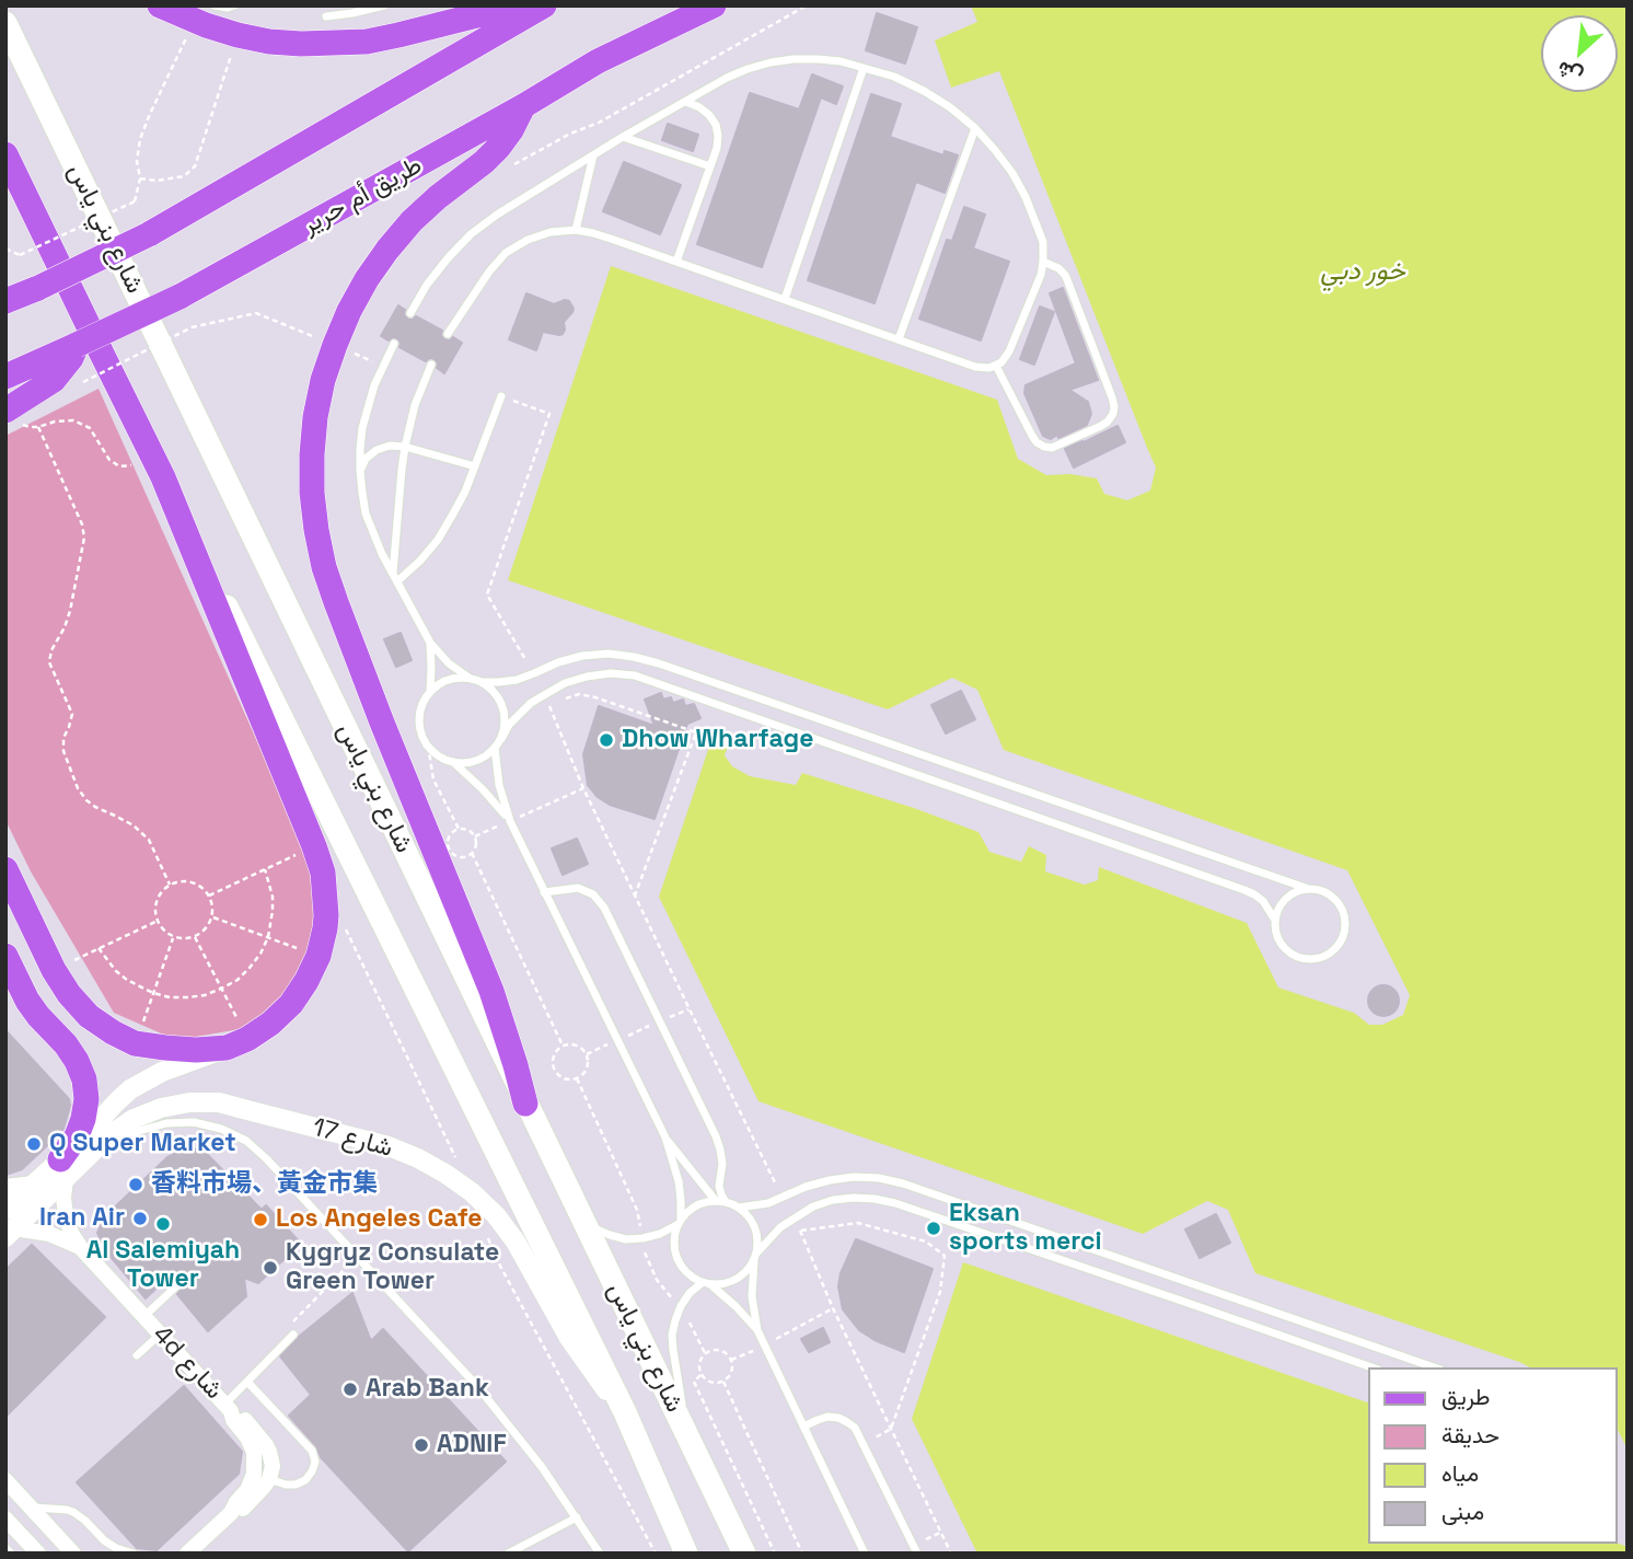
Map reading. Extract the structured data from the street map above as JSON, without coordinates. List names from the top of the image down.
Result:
{
  "streets": {
    "main road": ["طريق أم حرير", "شارع بني ياس"],
    "street": ["شارع 17", "4d شارع"]
  },
  "crossings": [
    ["شارع بني ياس", "شارع 17"],
    ["شارع 17", "4d شارع"]
  ],
  "water": ["خور دبي"],
  "places": [
    "Dhow Wharfage",
    "Q Super Market",
    "香料市場、黃金市集",
    "Iran Air",
    "Los Angeles Cafe",
    "Al Salemiyah Tower",
    "Eksan sports merci",
    "Kygryz Consulate Green Tower",
    "Arab Bank",
    "ADNIF"
  ],
  "legend": [
    "طريق",
    "حديقة",
    "مياه",
    "مبنى"
  ],
  "north": "bottom left"
}
